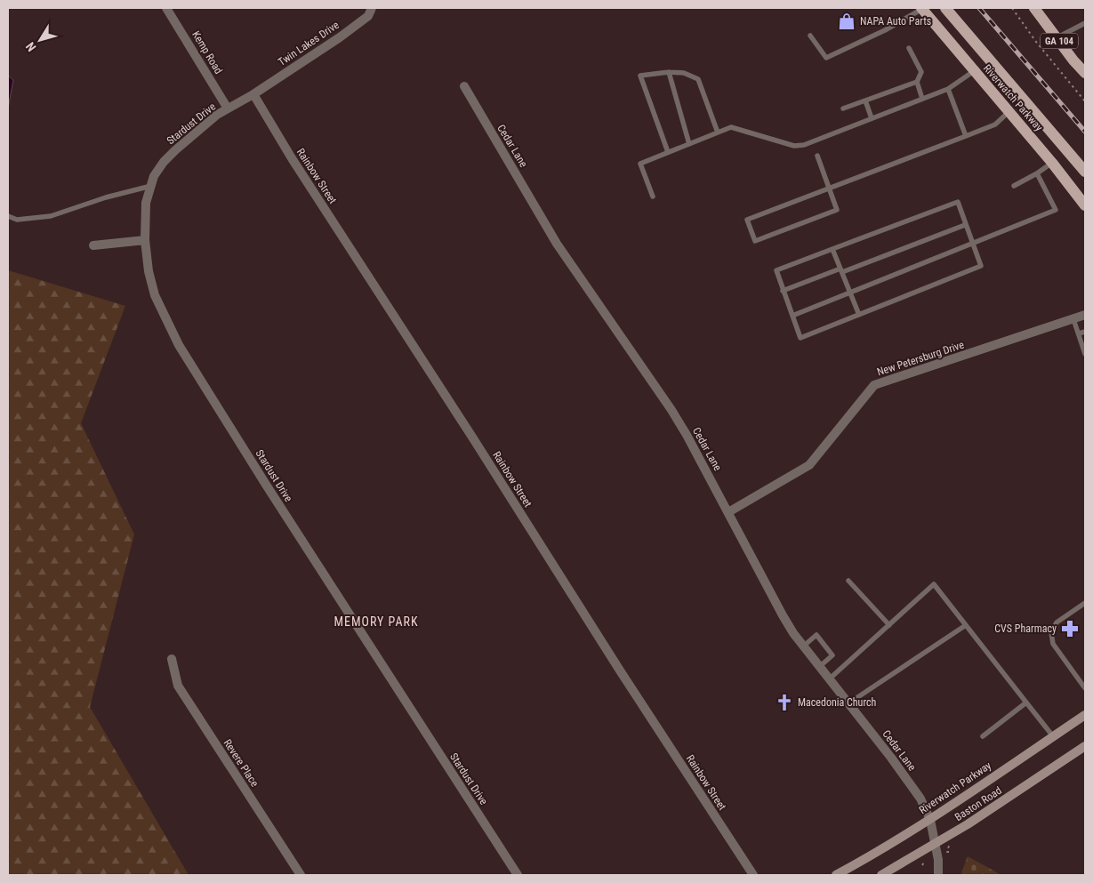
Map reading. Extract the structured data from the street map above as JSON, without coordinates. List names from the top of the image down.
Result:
{
  "streets": {
    "main road": ["GA 104", "Riverwatch Parkway", "Baston Road"],
    "street": [
      "Twin Lakes Drive",
      "Kemp Road",
      "Stardust Drive",
      "Cedar Lane",
      "Rainbow Street",
      "New Petersburg Drive",
      "Revere Place"
    ]
  },
  "crossings": [
    ["Twin Lakes Drive", "Stardust Drive"],
    ["Twin Lakes Drive", "Rainbow Street"],
    ["Kemp Road", "Stardust Drive"],
    ["Riverwatch Parkway", "Cedar Lane"],
    ["Stardust Drive", "Rainbow Street"],
    ["Cedar Lane", "New Petersburg Drive"],
    ["Cedar Lane", "Baston Road"]
  ],
  "districts": ["MEMORY PARK"],
  "places": {
    "shop": ["NAPA Auto Parts"],
    "pharmacy": ["CVS Pharmacy"],
    "church": ["Macedonia Church"]
  },
  "north": "bottom left"
}
